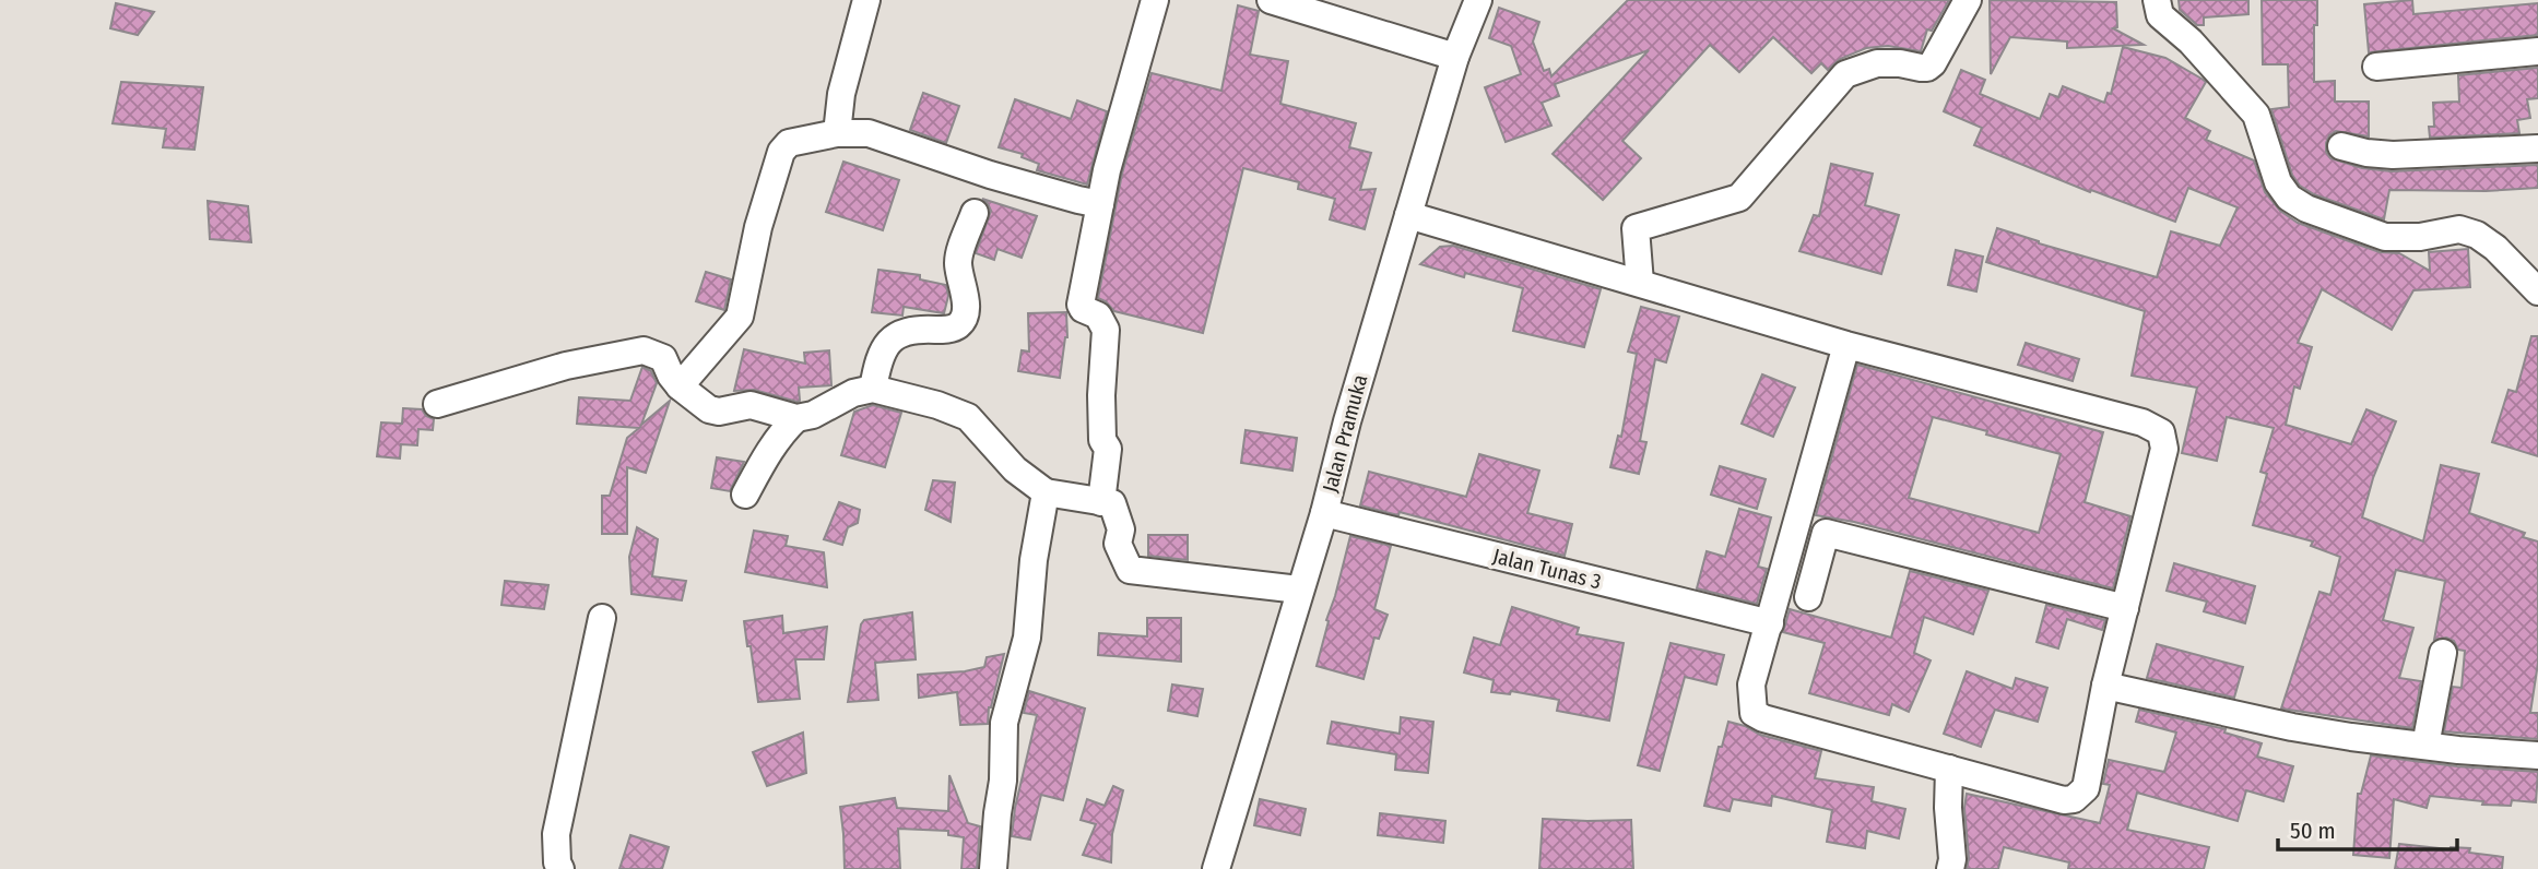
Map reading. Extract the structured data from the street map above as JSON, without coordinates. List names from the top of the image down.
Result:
{
  "streets": {
    "street": ["Jalan Pramuka", "Jalan Tunas 3"]
  },
  "crossings": [
    ["Jalan Pramuka", "Jalan Tunas 3"]
  ],
  "scale_bar": "50 m"
}
